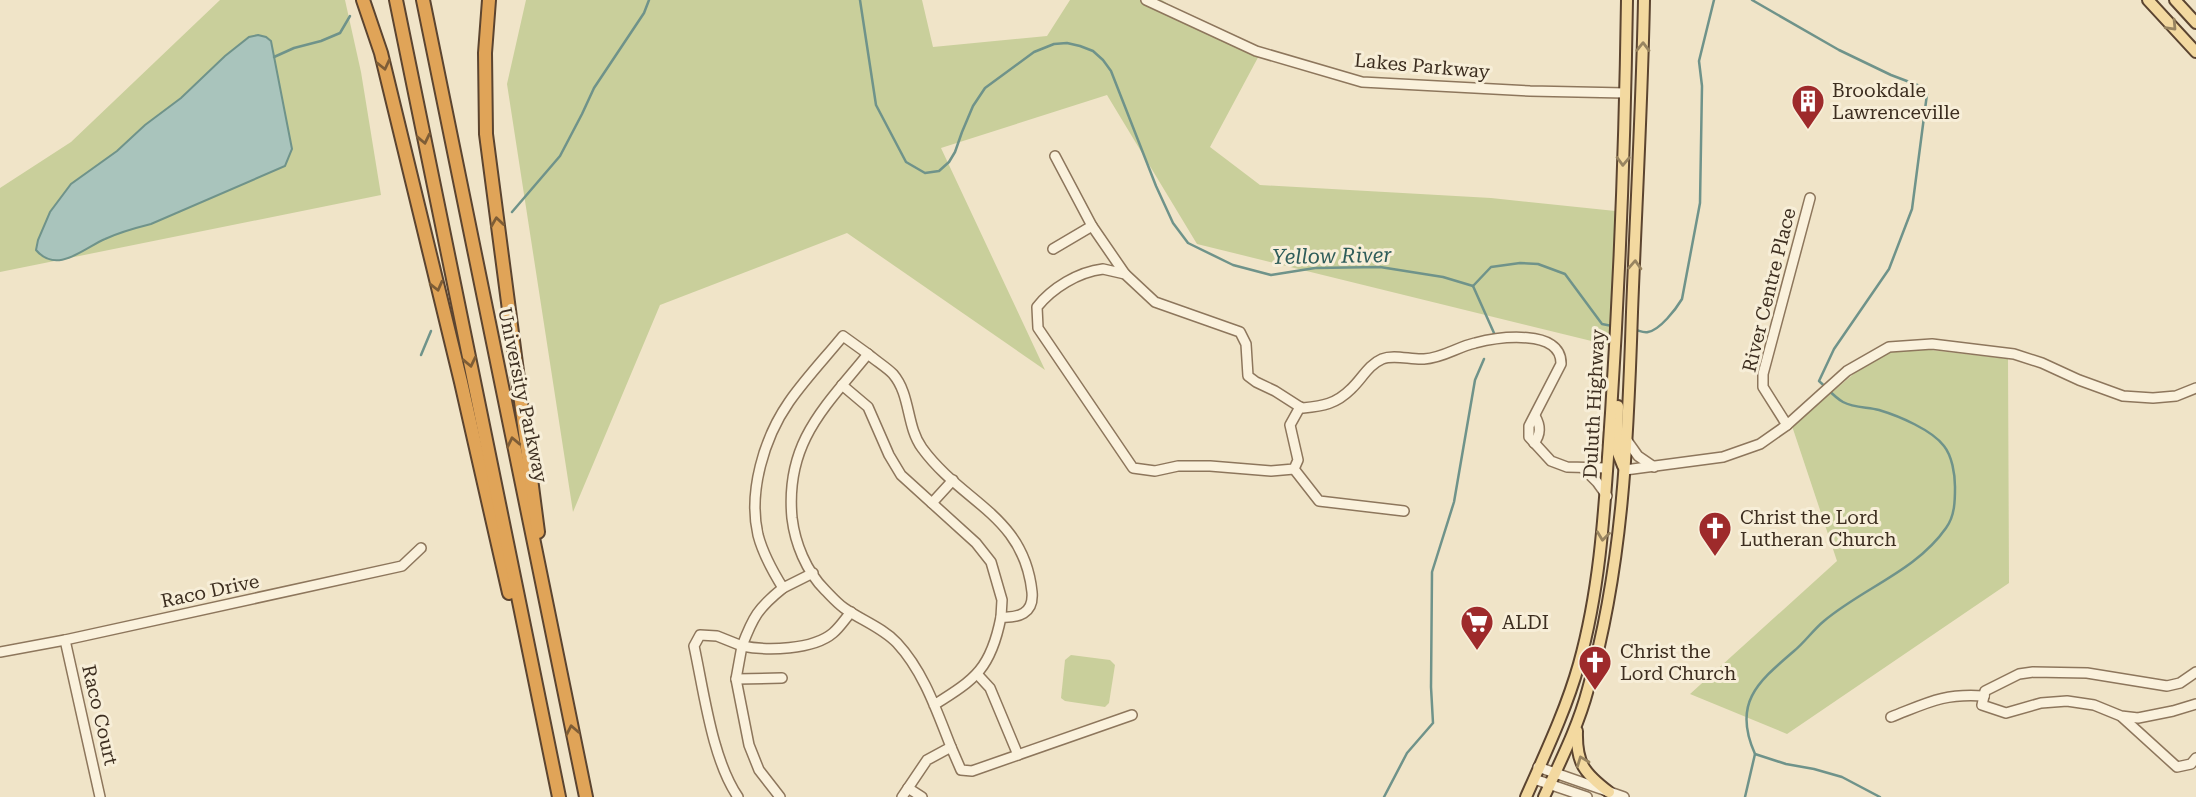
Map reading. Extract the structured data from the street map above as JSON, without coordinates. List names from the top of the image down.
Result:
{
  "streets": {
    "highway": ["University Parkway"],
    "main road": ["Duluth Highway"],
    "street": [
      "Lakes Parkway",
      "River Centre Place",
      "Raco Drive",
      "Raco Court"
    ]
  },
  "crossings": [
    ["Lakes Parkway", "Duluth Highway"],
    ["Raco Drive", "Raco Court"]
  ],
  "water": ["Yellow River"],
  "places": {
    "building": ["Brookdale Lawrenceville"],
    "church": ["Christ the Lord Lutheran Church", "Christ the Lord Church"],
    "supermarket": ["ALDI"]
  }
}
